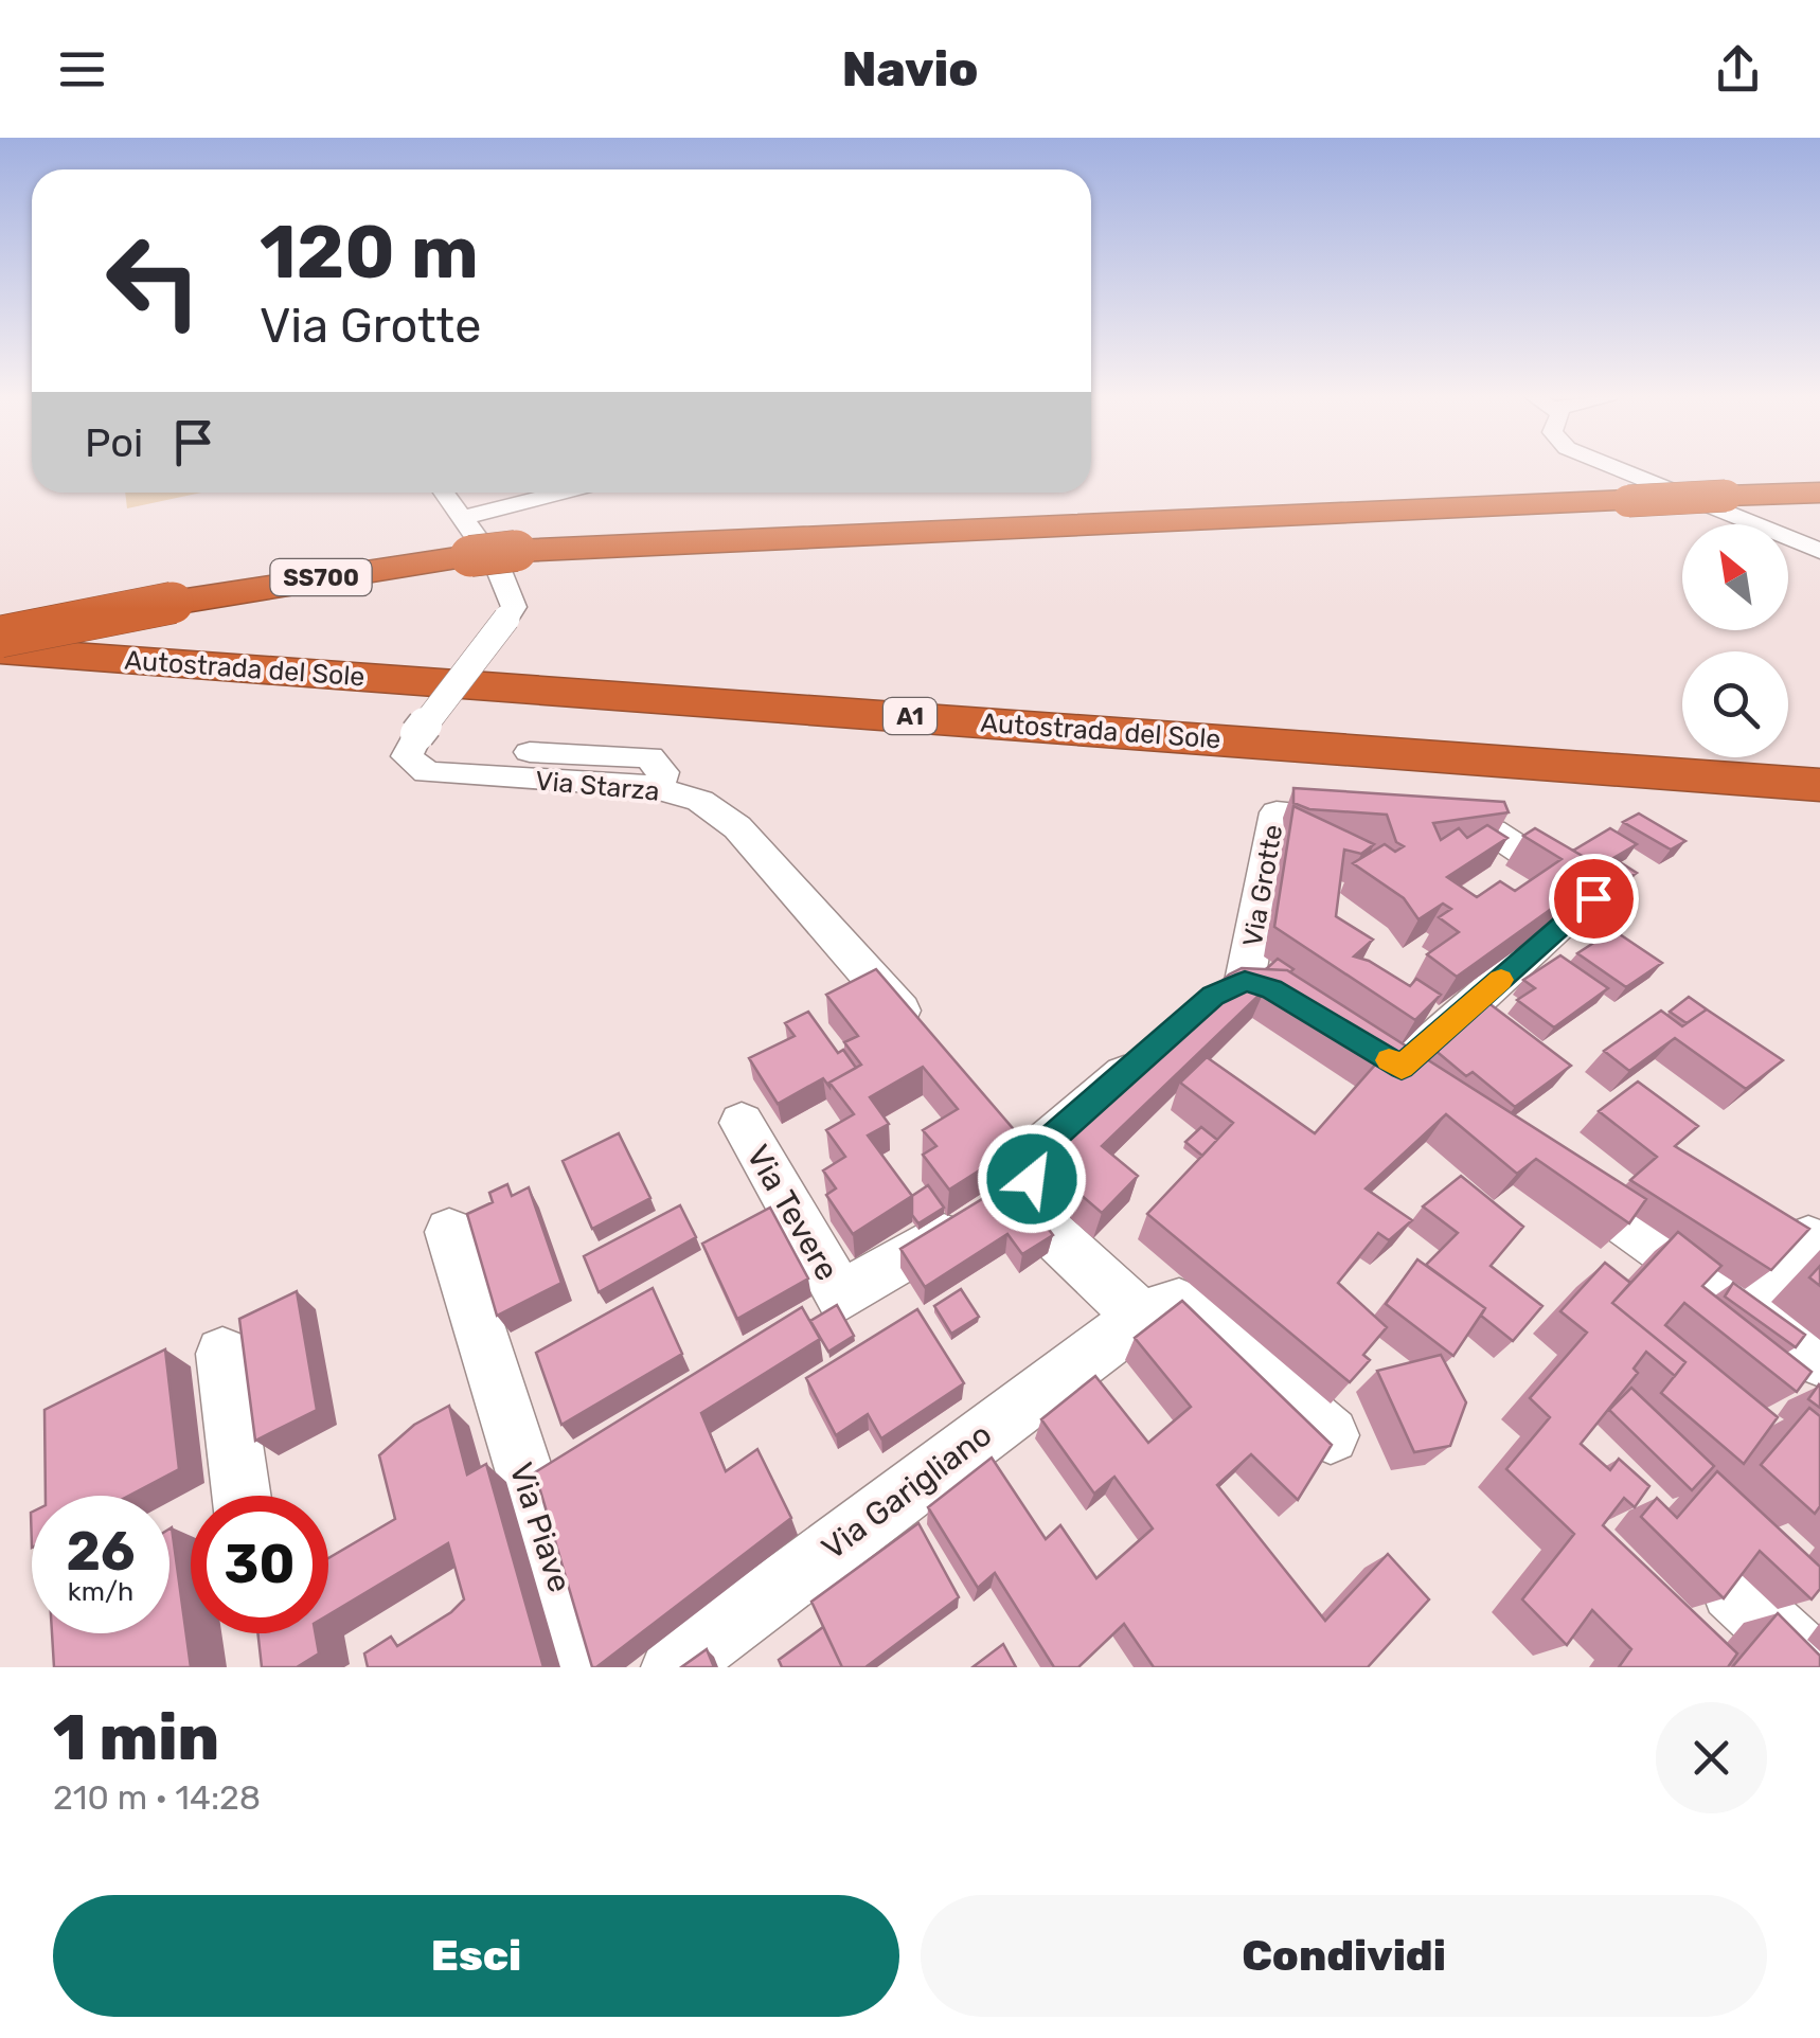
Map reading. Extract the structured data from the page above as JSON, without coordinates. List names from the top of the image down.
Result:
{
  "streets": {
    "highway": ["SS700", "Autostrada del Sole", "A1"],
    "street": [
      "Via Starza",
      "Via Grotte",
      "Via Tevere",
      "Via Garigliano",
      "Via Piave"
    ]
  },
  "north": "top left",
  "page": {
    "header": "Navio",
    "turn": ["120 m", "Via Grotte"],
    "then": "Poi",
    "speed": "26 km/h",
    "limit": "30",
    "heading": ["1 min", "210 m · 14:28"],
    "buttons": ["Esci", "Condividi"]
  }
}
